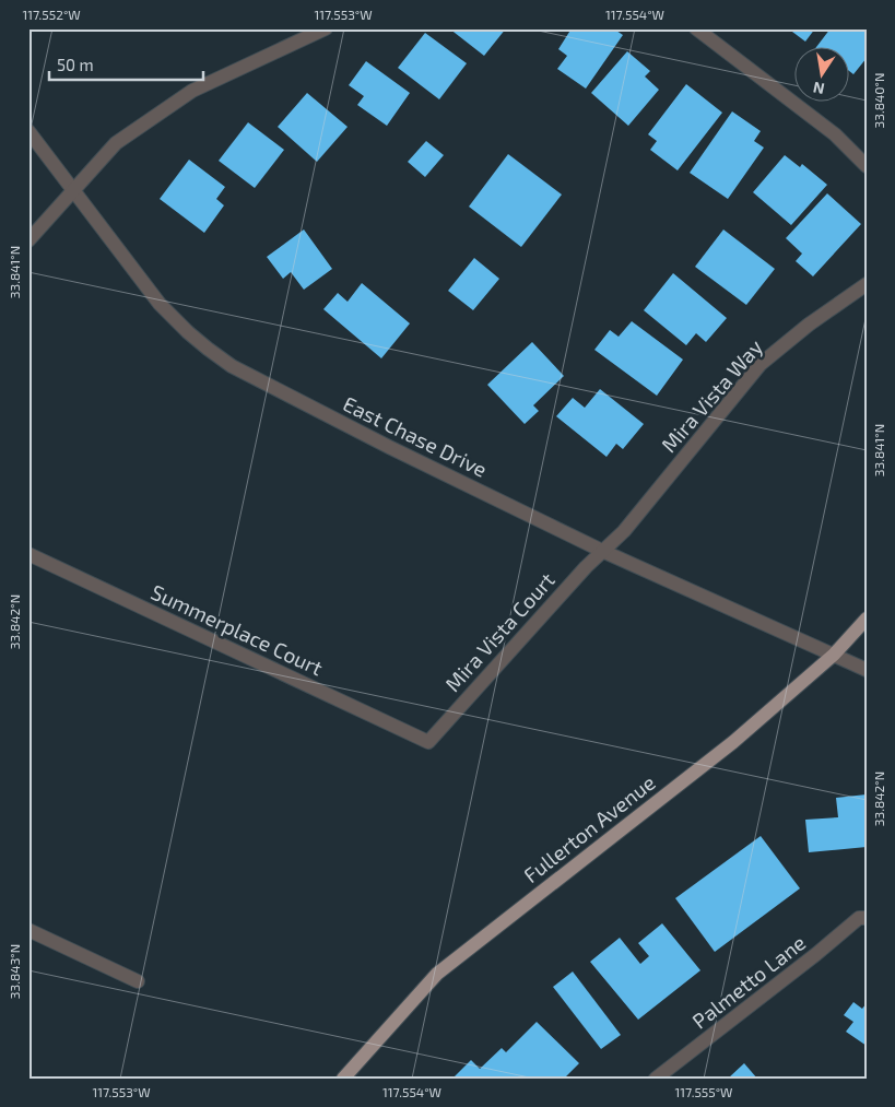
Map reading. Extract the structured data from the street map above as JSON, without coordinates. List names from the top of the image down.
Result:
{
  "streets": {
    "main road": ["Fullerton Avenue"],
    "street": [
      "Mira Vista Way",
      "East Chase Drive",
      "Summerplace Court",
      "Mira Vista Court",
      "Palmetto Lane"
    ]
  },
  "crossings": [
    ["Mira Vista Way", "East Chase Drive"],
    ["Mira Vista Way", "Mira Vista Court"],
    ["East Chase Drive", "Mira Vista Court"],
    ["East Chase Drive", "Fullerton Avenue"],
    ["Summerplace Court", "Mira Vista Court"]
  ],
  "scale_bar": "50 m",
  "north": "bottom",
  "coordinates": [
    "117.552°W",
    "117.553°W",
    "117.554°W",
    "33.840°N",
    "33.841°N",
    "33.842°N",
    "33.843°N",
    "117.555°W"
  ]
}
